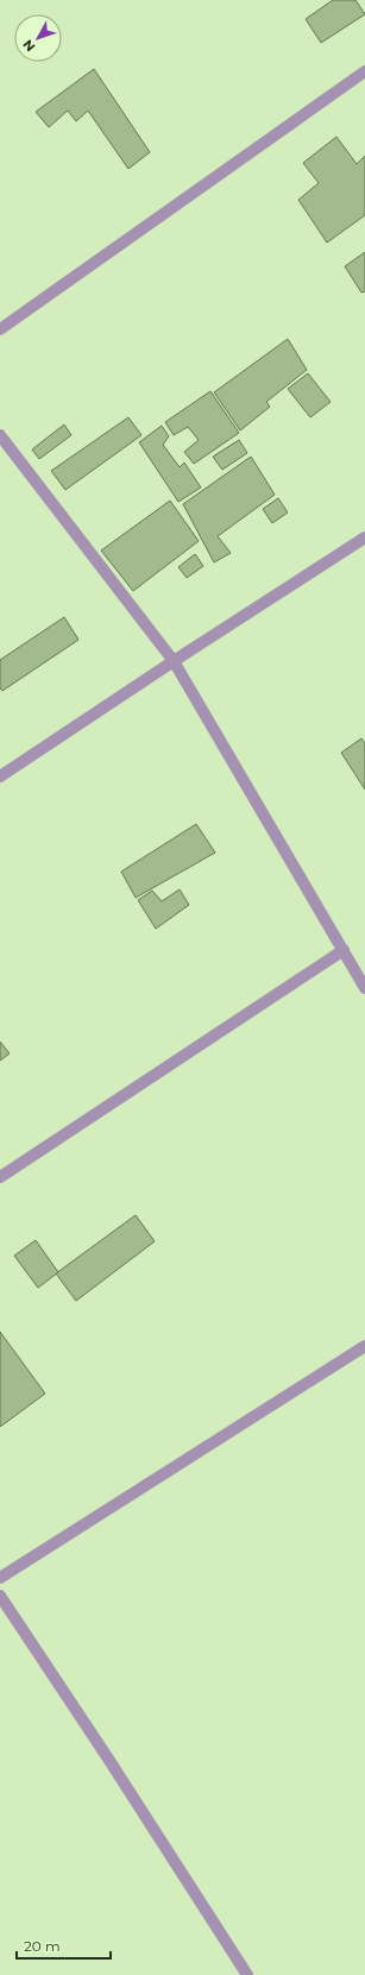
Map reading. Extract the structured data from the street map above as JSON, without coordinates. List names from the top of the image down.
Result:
{
  "scale_bar": "20 m",
  "north": "bottom left"
}
